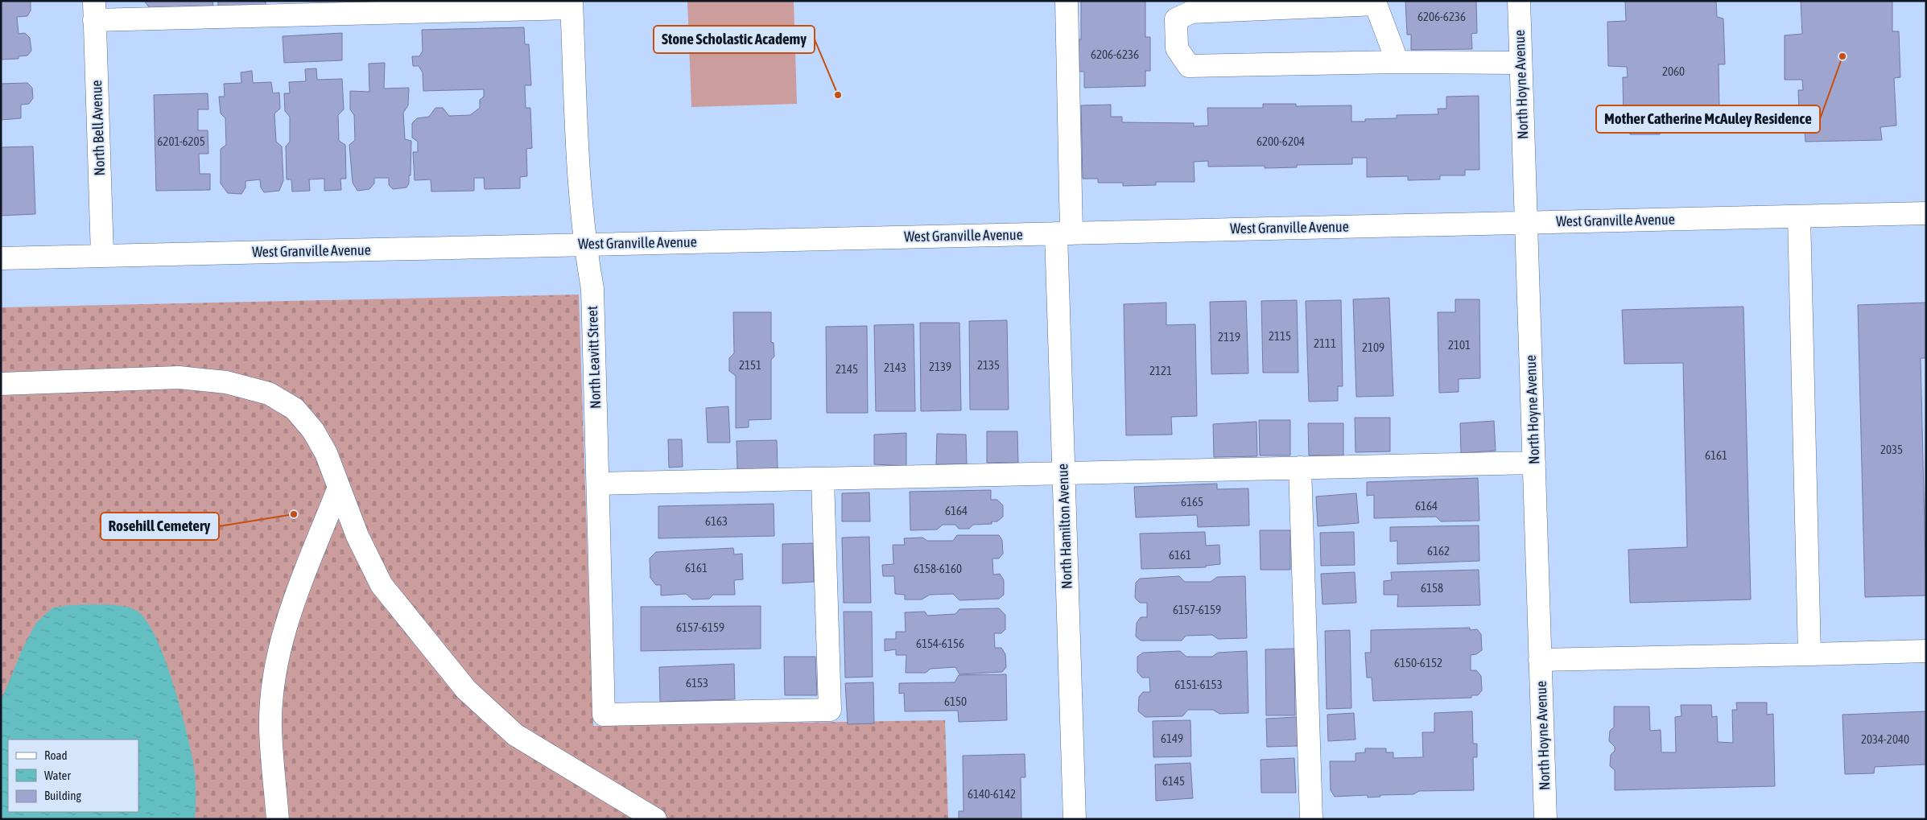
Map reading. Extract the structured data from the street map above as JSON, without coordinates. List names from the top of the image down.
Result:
{
  "streets": {
    "street": [
      "North Hoyne Avenue",
      "North Bell Avenue",
      "West Granville Avenue",
      "North Leavitt Street",
      "North Hamilton Avenue"
    ]
  },
  "crossings": [
    ["North Hoyne Avenue", "West Granville Avenue"],
    ["North Bell Avenue", "West Granville Avenue"],
    ["West Granville Avenue", "North Leavitt Street"],
    ["West Granville Avenue", "North Hamilton Avenue"]
  ],
  "places": ["Mother Catherine McAuley Residence", "Stone Scholastic Academy", "Rosehill Cemetery"],
  "house_numbers": [
    "6206-6236",
    "6206-6236",
    "2060",
    "6201-6205",
    "6200-6204",
    "2115",
    "2119",
    "2111",
    "2101",
    "2109",
    "2151",
    "2135",
    "2139",
    "2143",
    "2145",
    "2121",
    "2035",
    "6161",
    "6165",
    "6164",
    "6164",
    "6163",
    "6162",
    "6161",
    "6161",
    "6158-6160",
    "6158",
    "6157-6159",
    "6157-6159",
    "6154-6156",
    "6150-6152",
    "6153",
    "6151-6153",
    "6150",
    "6149",
    "2034-2040",
    "6145",
    "6140-6142"
  ],
  "legend": ["Road", "Water", "Building"]
}
